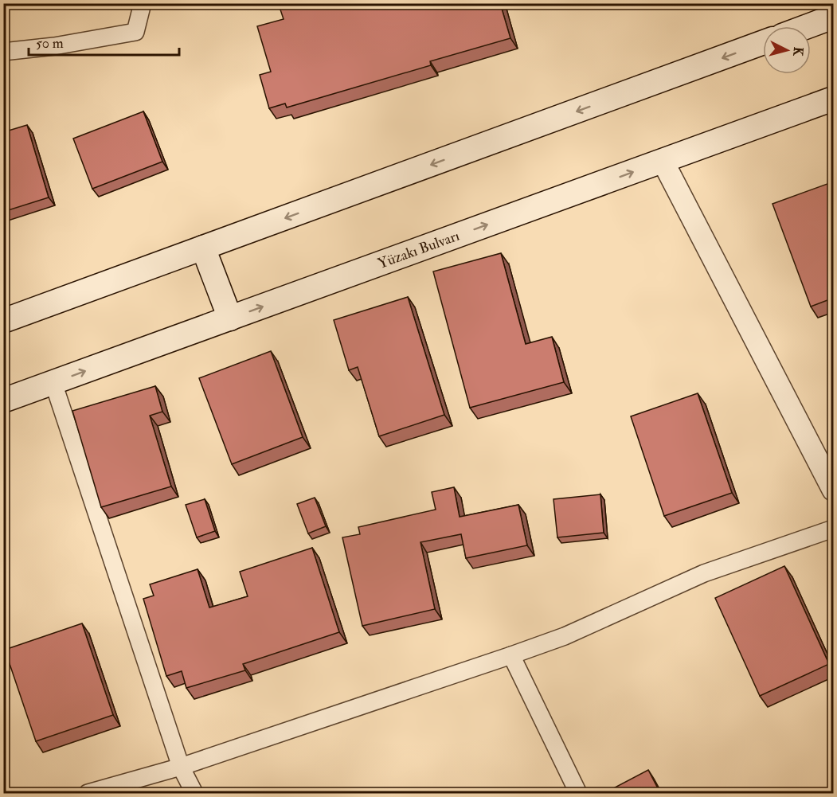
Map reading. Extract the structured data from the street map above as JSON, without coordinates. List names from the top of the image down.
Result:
{
  "streets": {
    "main road": ["Yüzakı Bulvarı"]
  },
  "scale_bar": "50 m",
  "north": "right"
}
